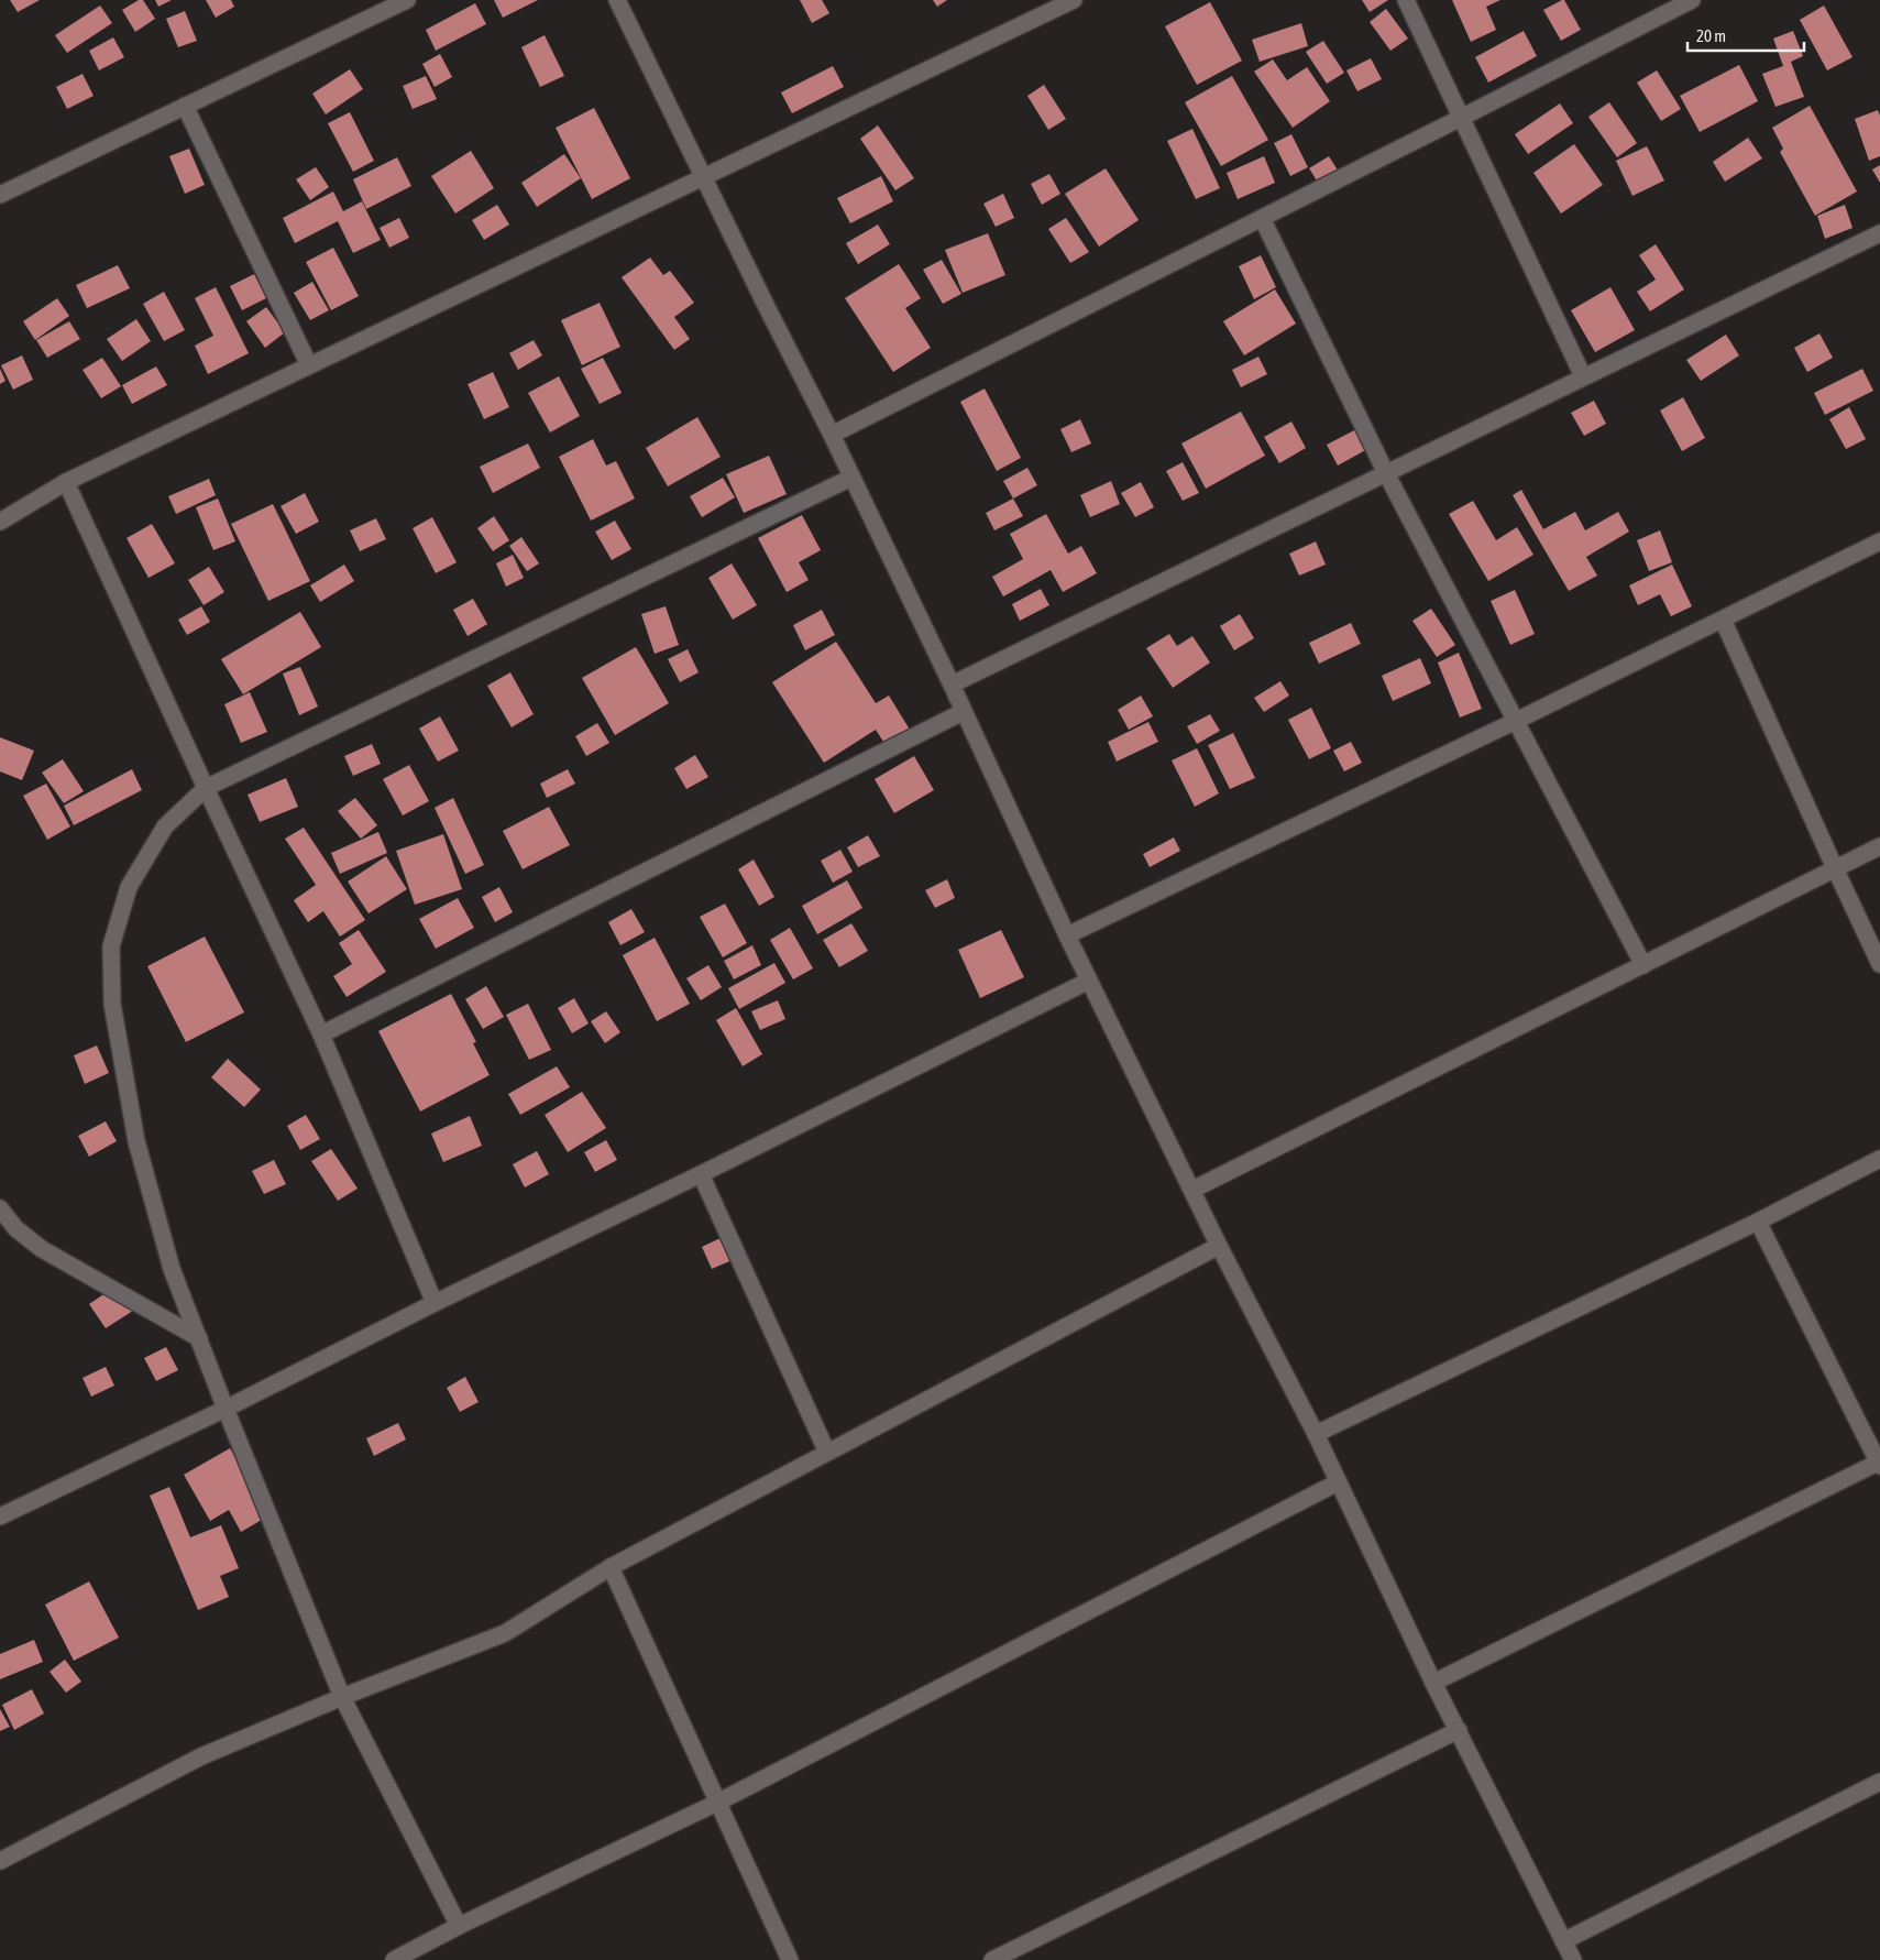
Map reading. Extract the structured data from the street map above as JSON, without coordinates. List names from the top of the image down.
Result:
{
  "scale_bar": "20 m"
}
